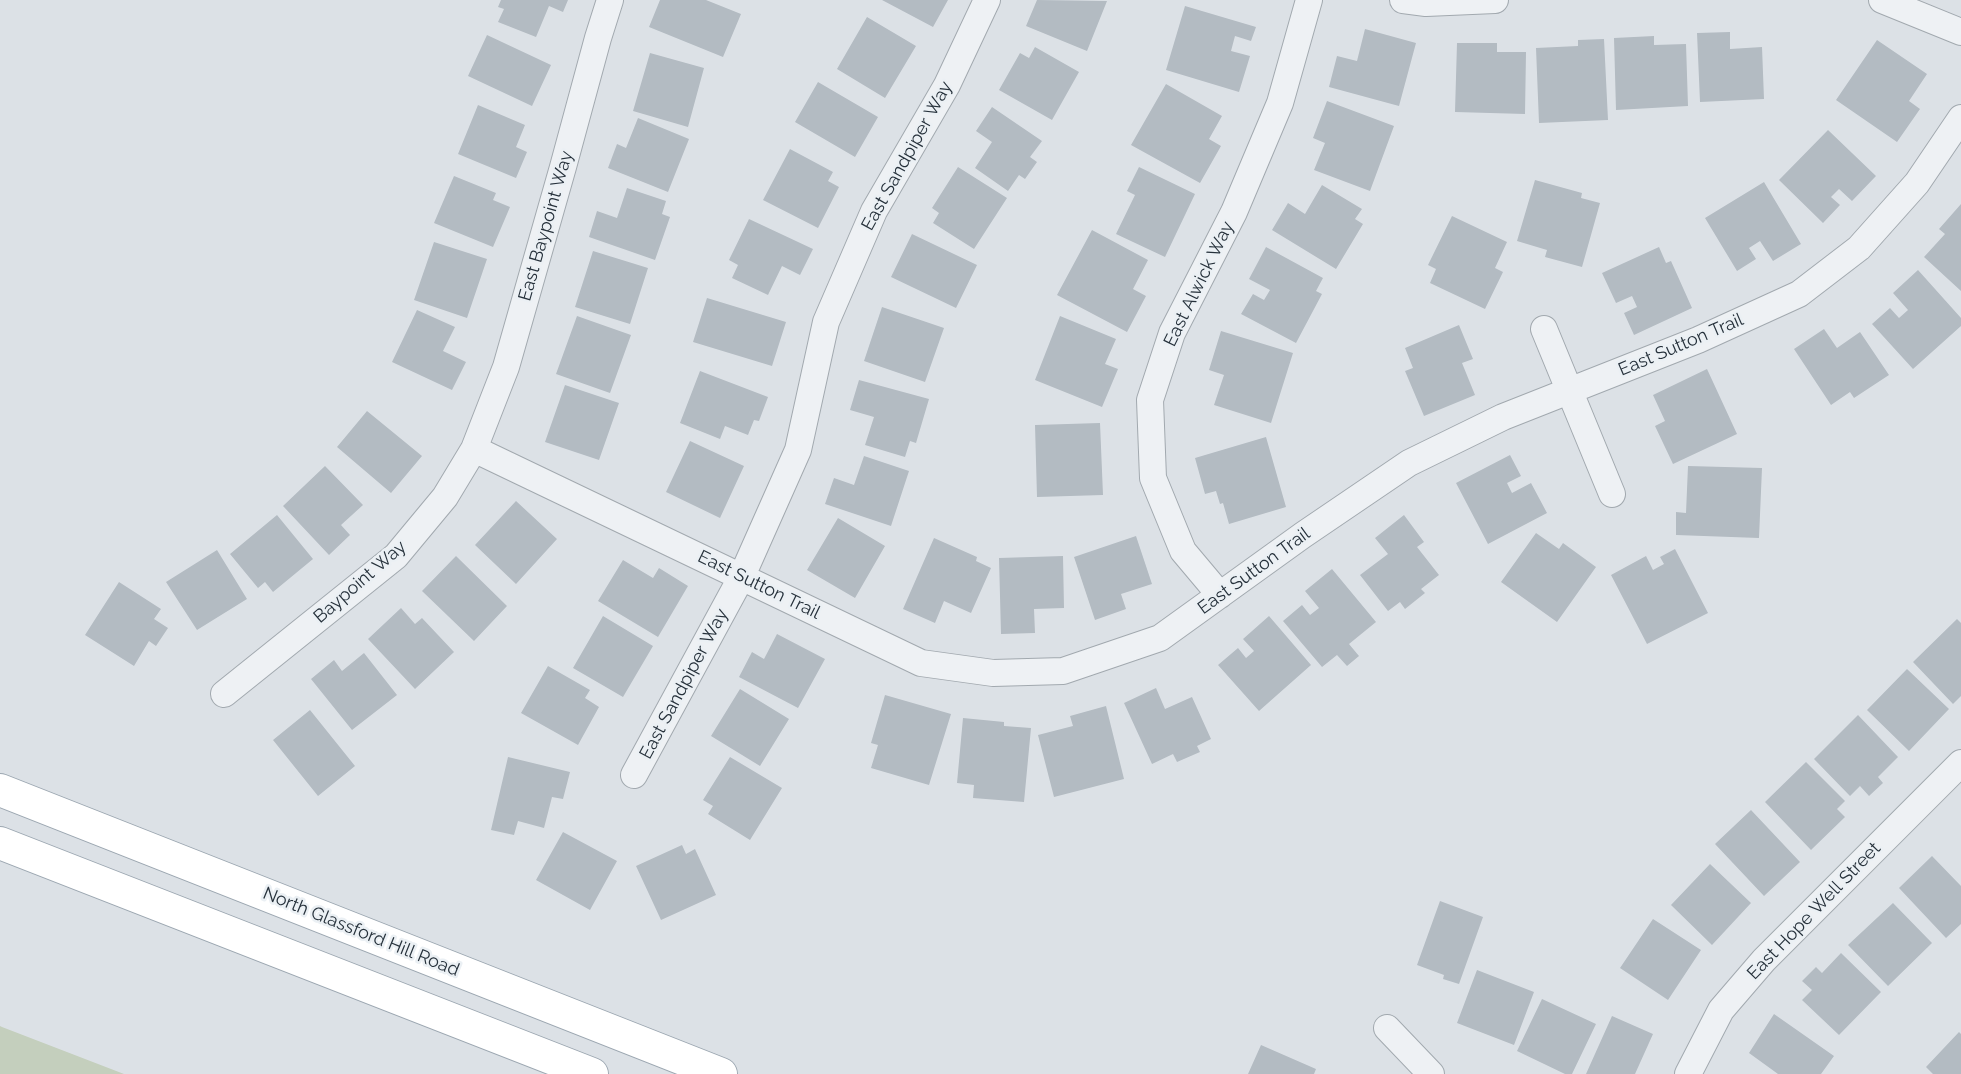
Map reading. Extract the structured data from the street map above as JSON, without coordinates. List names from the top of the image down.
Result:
{
  "streets": {
    "main road": ["North Glassford Hill Road"],
    "street": [
      "East Sandpiper Way",
      "East Baypoint Way",
      "East Alwick Way",
      "East Sutton Trail",
      "Baypoint Way",
      "East Hope Well Street"
    ]
  },
  "crossings": [
    ["East Sandpiper Way", "East Sutton Trail"],
    ["East Baypoint Way", "East Sutton Trail"],
    ["East Baypoint Way", "Baypoint Way"],
    ["East Alwick Way", "East Sutton Trail"],
    ["East Sutton Trail", "Baypoint Way"]
  ]
}
